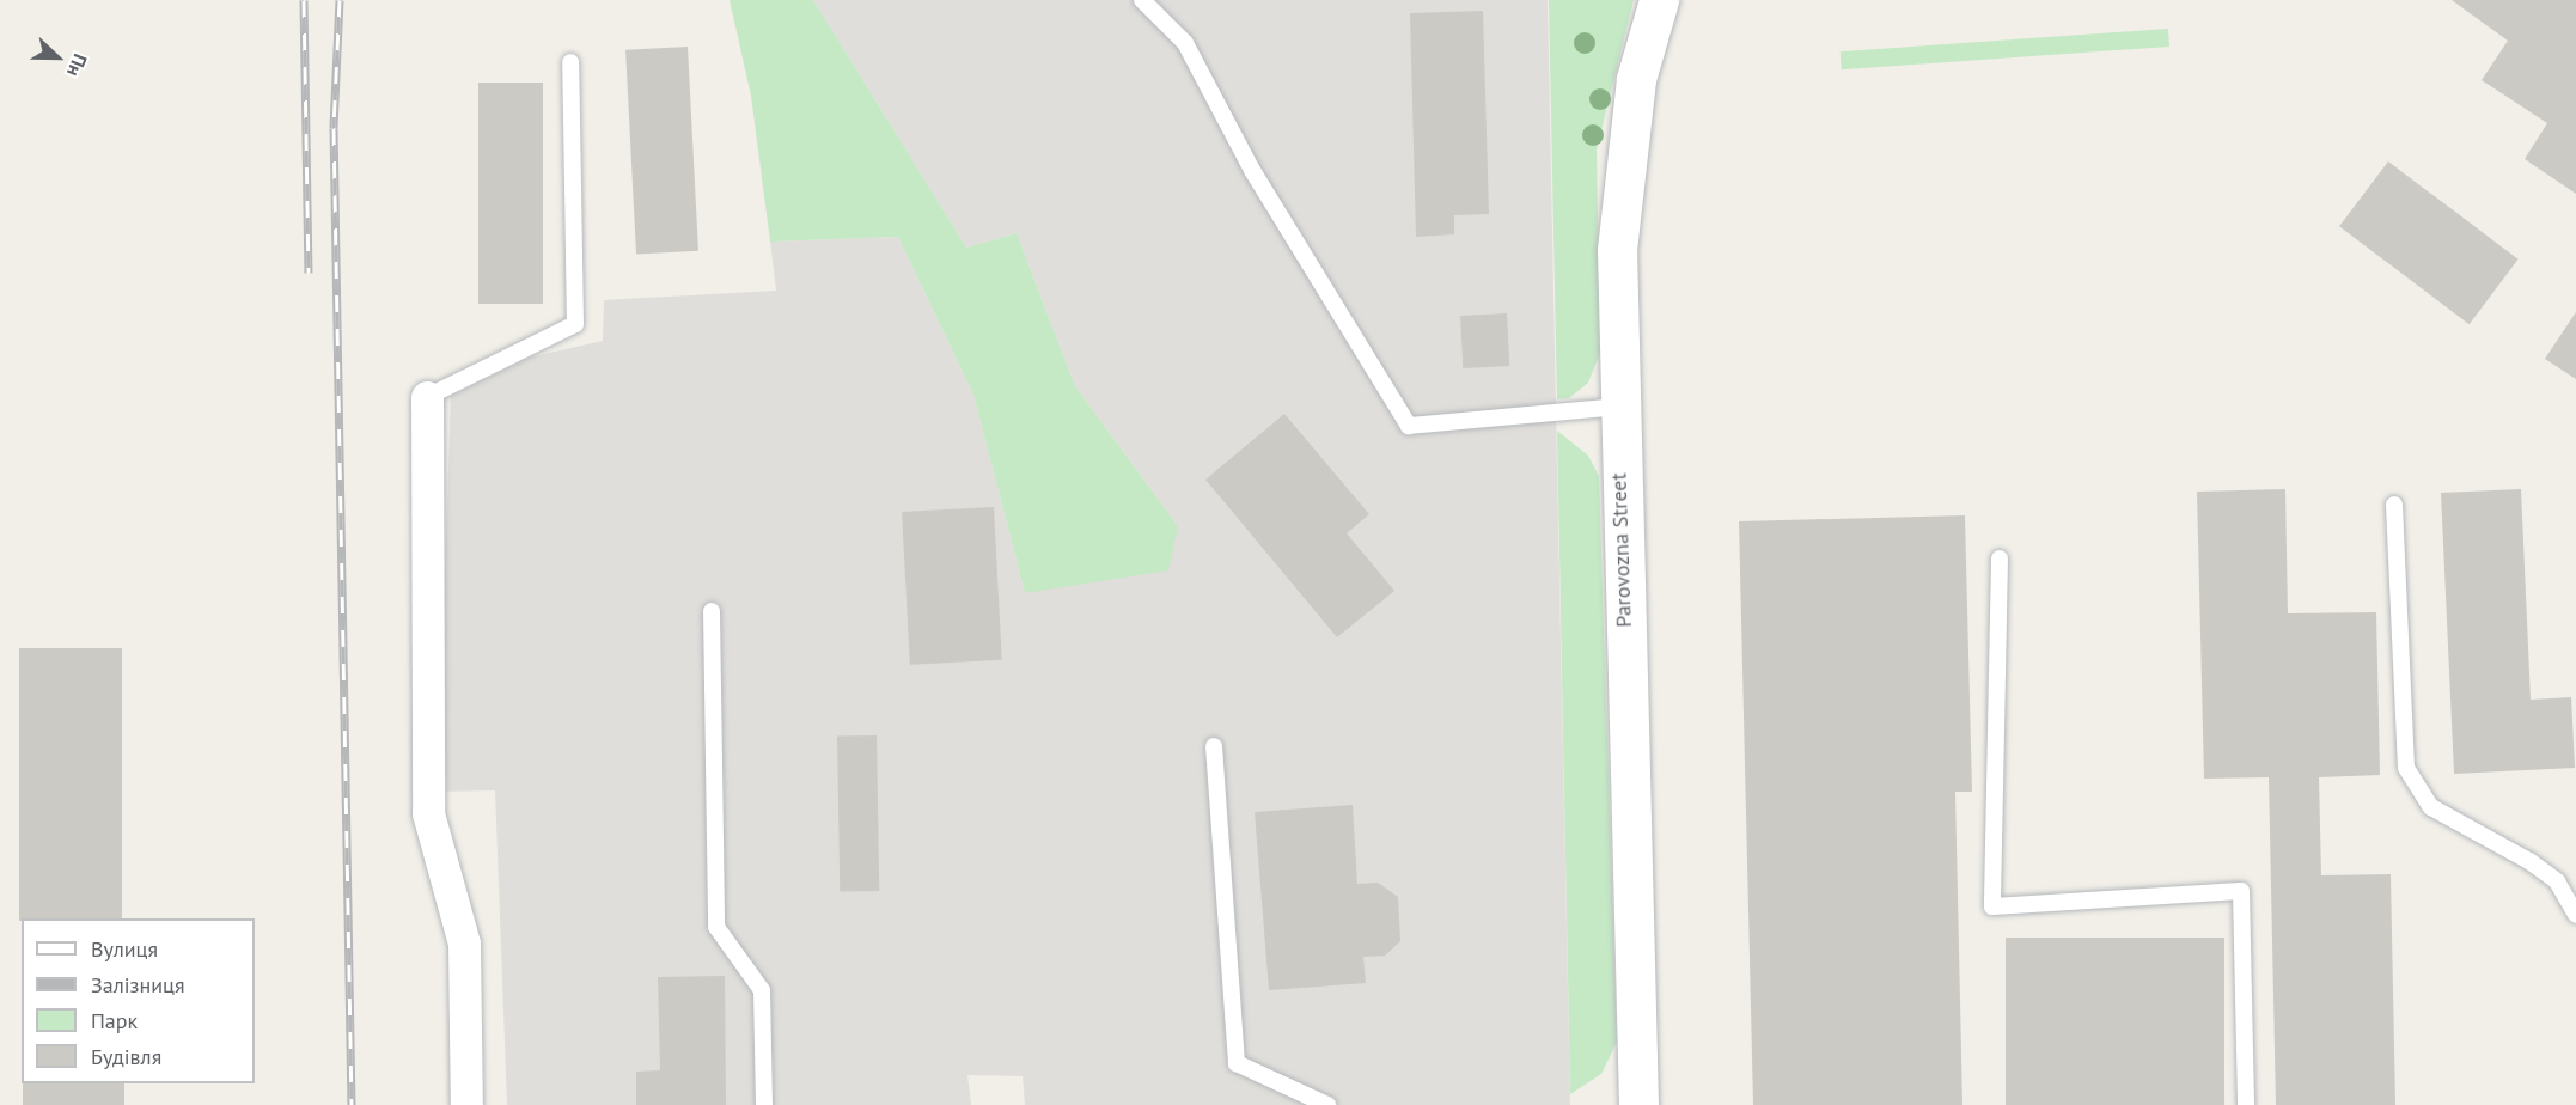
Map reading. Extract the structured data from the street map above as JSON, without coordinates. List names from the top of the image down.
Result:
{
  "streets": {
    "main road": ["Parovozna Street"]
  },
  "legend": [
    "Вулиця",
    "Залізниця",
    "Парк",
    "Будівля"
  ],
  "north": "right"
}
